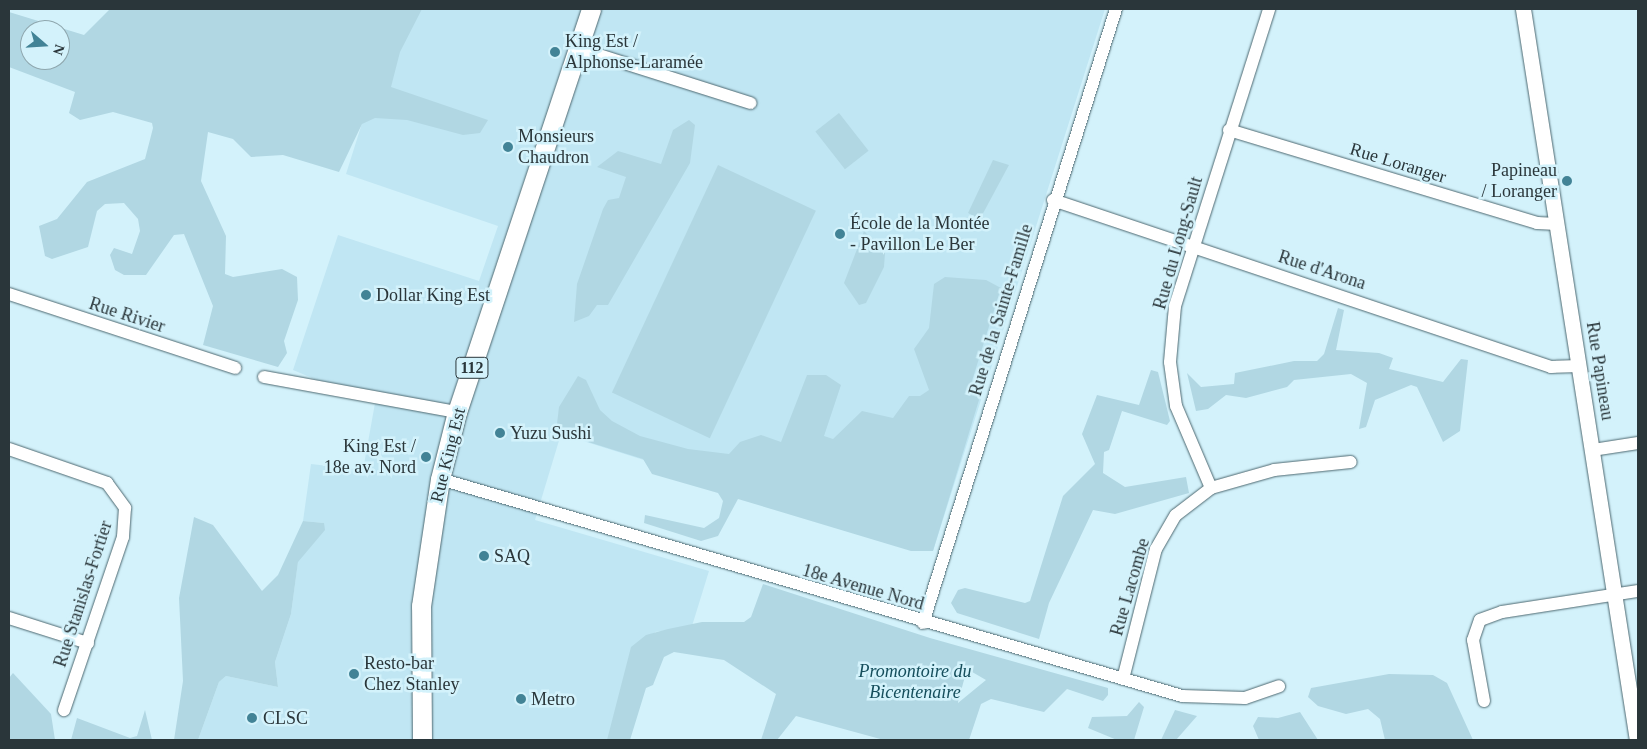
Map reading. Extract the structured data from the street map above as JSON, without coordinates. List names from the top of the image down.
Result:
{
  "streets": {
    "main road": ["112", "Rue King Est"],
    "street": [
      "Rue Loranger",
      "Rue du Long-Sault",
      "Rue d'Arona",
      "Rue de la Sainte-Famille",
      "Rue Rivier",
      "Rue Papineau",
      "18e Avenue Nord",
      "Rue Lacombe",
      "Rue Stanislas-Fortier"
    ]
  },
  "crossings": [
    ["Rue Loranger", "Rue du Long-Sault"],
    ["Rue Loranger", "Rue Papineau"],
    ["Rue du Long-Sault", "Rue d'Arona"],
    ["Rue du Long-Sault", "Rue Lacombe"],
    ["Rue d'Arona", "Rue de la Sainte-Famille"],
    ["Rue d'Arona", "Rue Papineau"],
    ["Rue de la Sainte-Famille", "18e Avenue Nord"],
    ["Rue King Est", "18e Avenue Nord"],
    ["18e Avenue Nord", "Rue Lacombe"]
  ],
  "parks": ["Promontoire du Bicentenaire"],
  "places": [
    "King Est / Alphonse-Laramée",
    "Monsieurs Chaudron",
    "Papineau / Loranger",
    "École de la Montée - Pavillon Le Ber",
    "Dollar King Est",
    "Yuzu Sushi",
    "King Est / 18e av. Nord",
    "SAQ",
    "Resto-bar Chez Stanley",
    "Metro",
    "CLSC"
  ],
  "north": "right"
}
